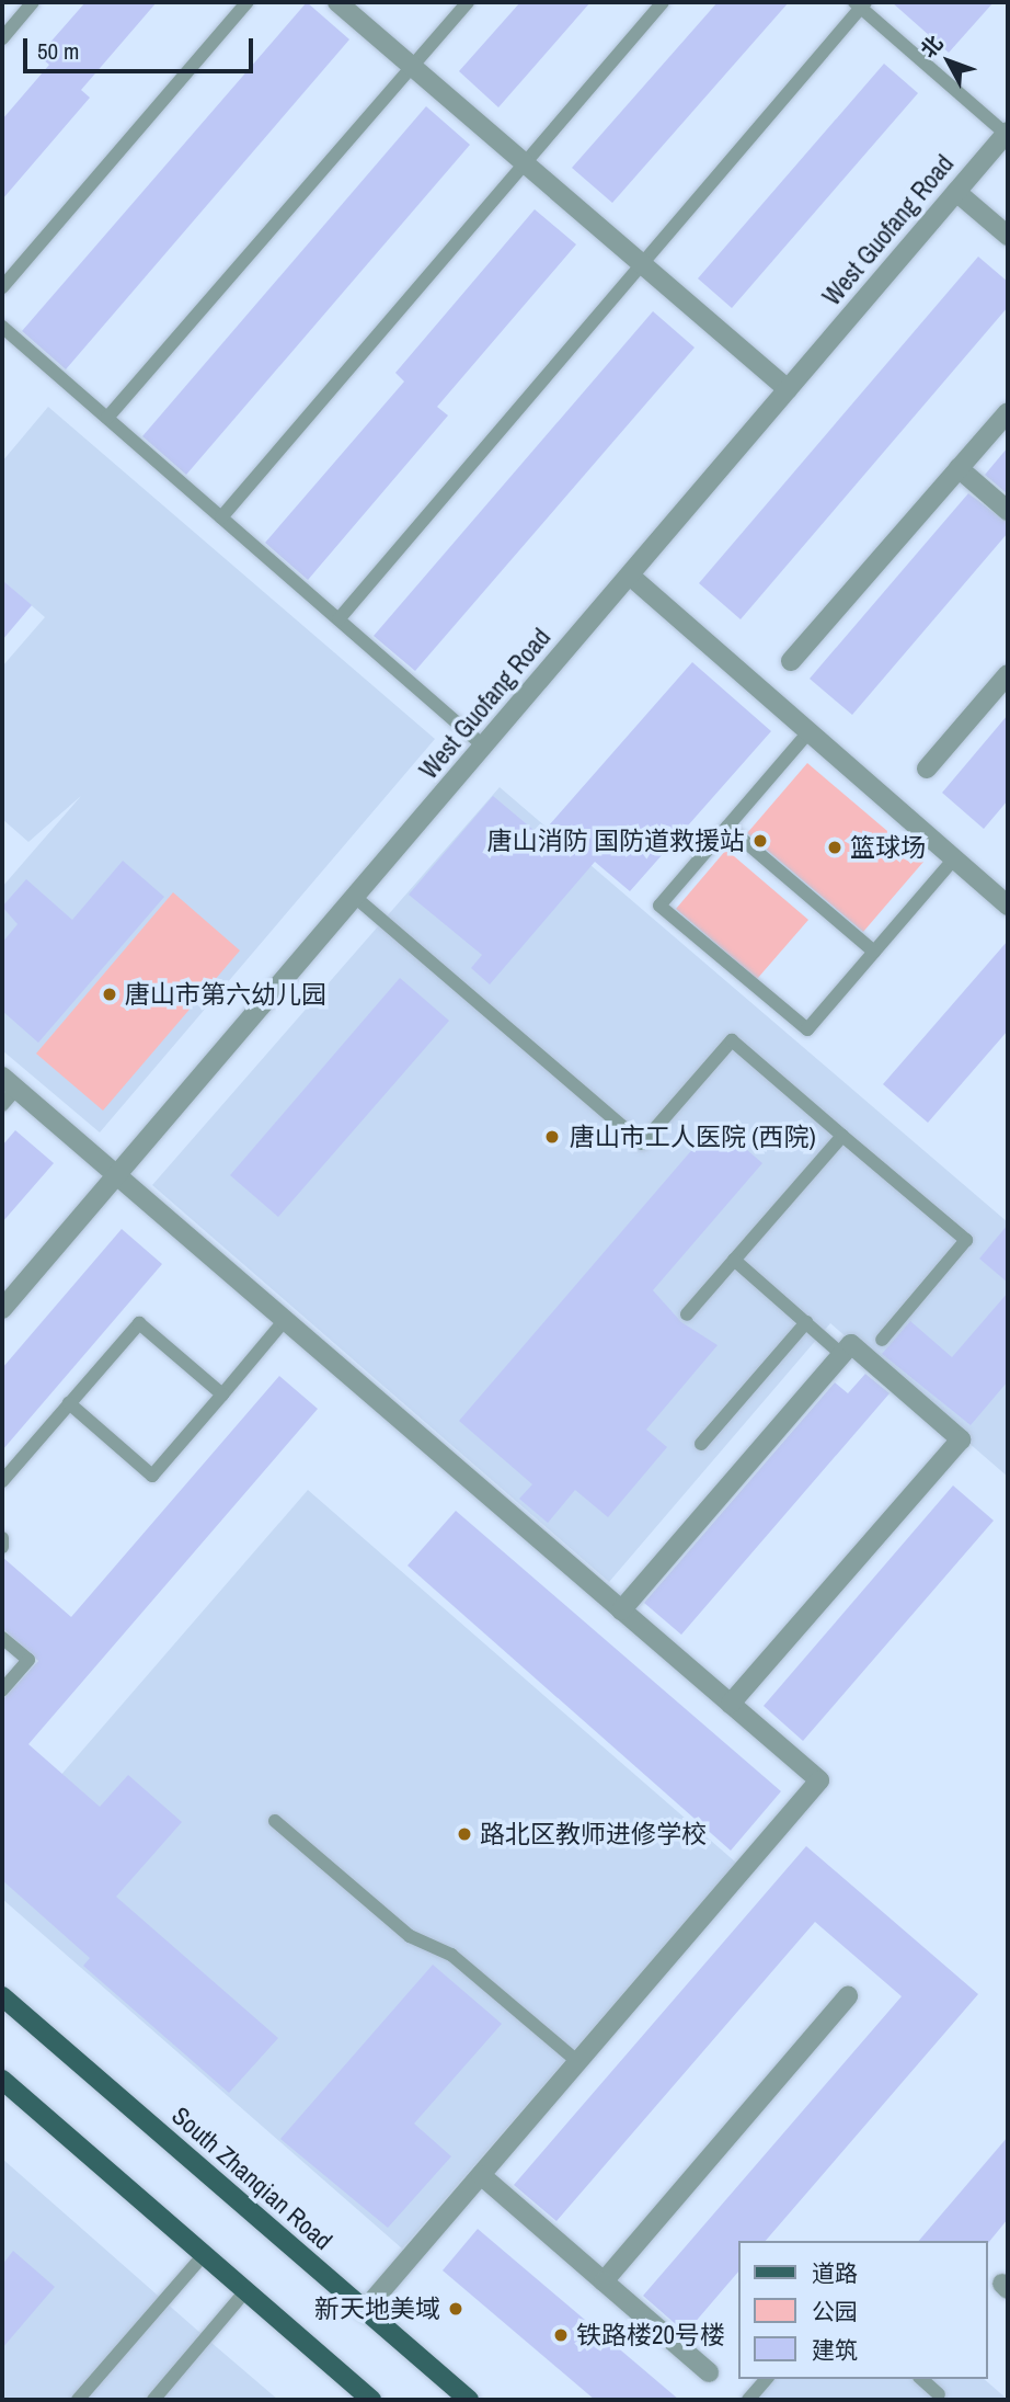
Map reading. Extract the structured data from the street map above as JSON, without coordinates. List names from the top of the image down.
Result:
{
  "streets": {
    "main road": ["South Zhanqian Road"],
    "street": ["West Guofang Road"]
  },
  "places": [
    "唐山消防 国防道救援站",
    "篮球场",
    "唐山市第六幼儿园",
    "唐山市工人医院 (西院)",
    "路北区教师进修学校",
    "新天地美域",
    "铁路楼20号楼"
  ],
  "legend": ["道路", "公园", "建筑"],
  "scale_bar": "50 m",
  "north": "top left"
}
